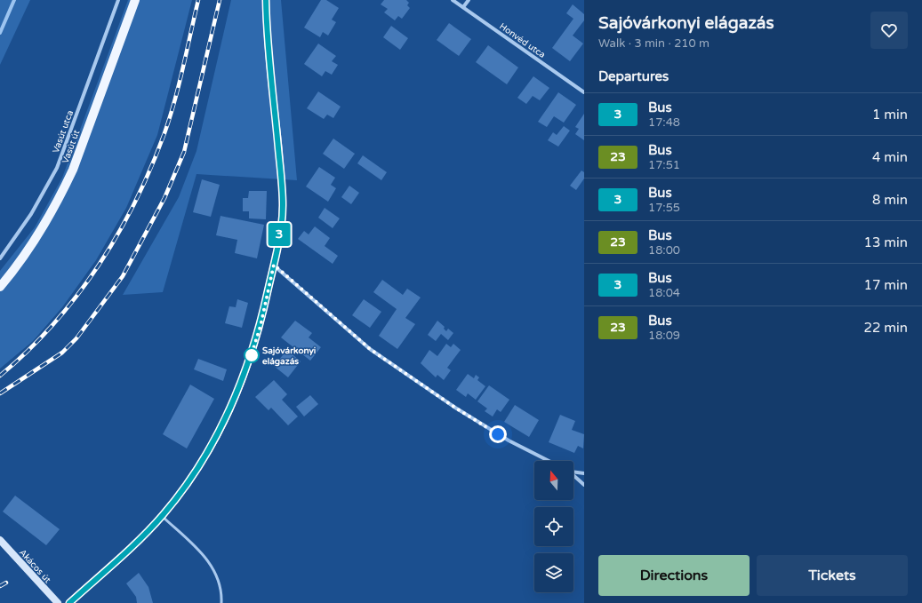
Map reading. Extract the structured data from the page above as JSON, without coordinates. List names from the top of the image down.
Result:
{
  "streets": {
    "main road": ["Vasút út"],
    "street": ["Honvéd utca", "Vasút utca", "Akácos út"]
  },
  "places": ["Sajóvárkonyi elágazás"],
  "lines": ["bus line 3"],
  "north": "top",
  "page": {
    "on_map": "3",
    "heading": [
      ["Sajóvárkonyi elágazás", "Walk · 3 min · 210 m"],
      "Departures"
    ],
    "list": [
      {
        "mark": "3",
        "name": "Bus",
        "note": "17:48",
        "value": "1 min"
      },
      {
        "mark": "23",
        "name": "Bus",
        "note": "17:51",
        "value": "4 min"
      },
      {
        "mark": "3",
        "name": "Bus",
        "note": "17:55",
        "value": "8 min"
      },
      {
        "mark": "23",
        "name": "Bus",
        "note": "18:00",
        "value": "13 min"
      },
      {
        "mark": "3",
        "name": "Bus",
        "note": "18:04",
        "value": "17 min"
      },
      {
        "mark": "23",
        "name": "Bus",
        "note": "18:09",
        "value": "22 min"
      }
    ],
    "buttons": ["Directions", "Tickets"]
  }
}
